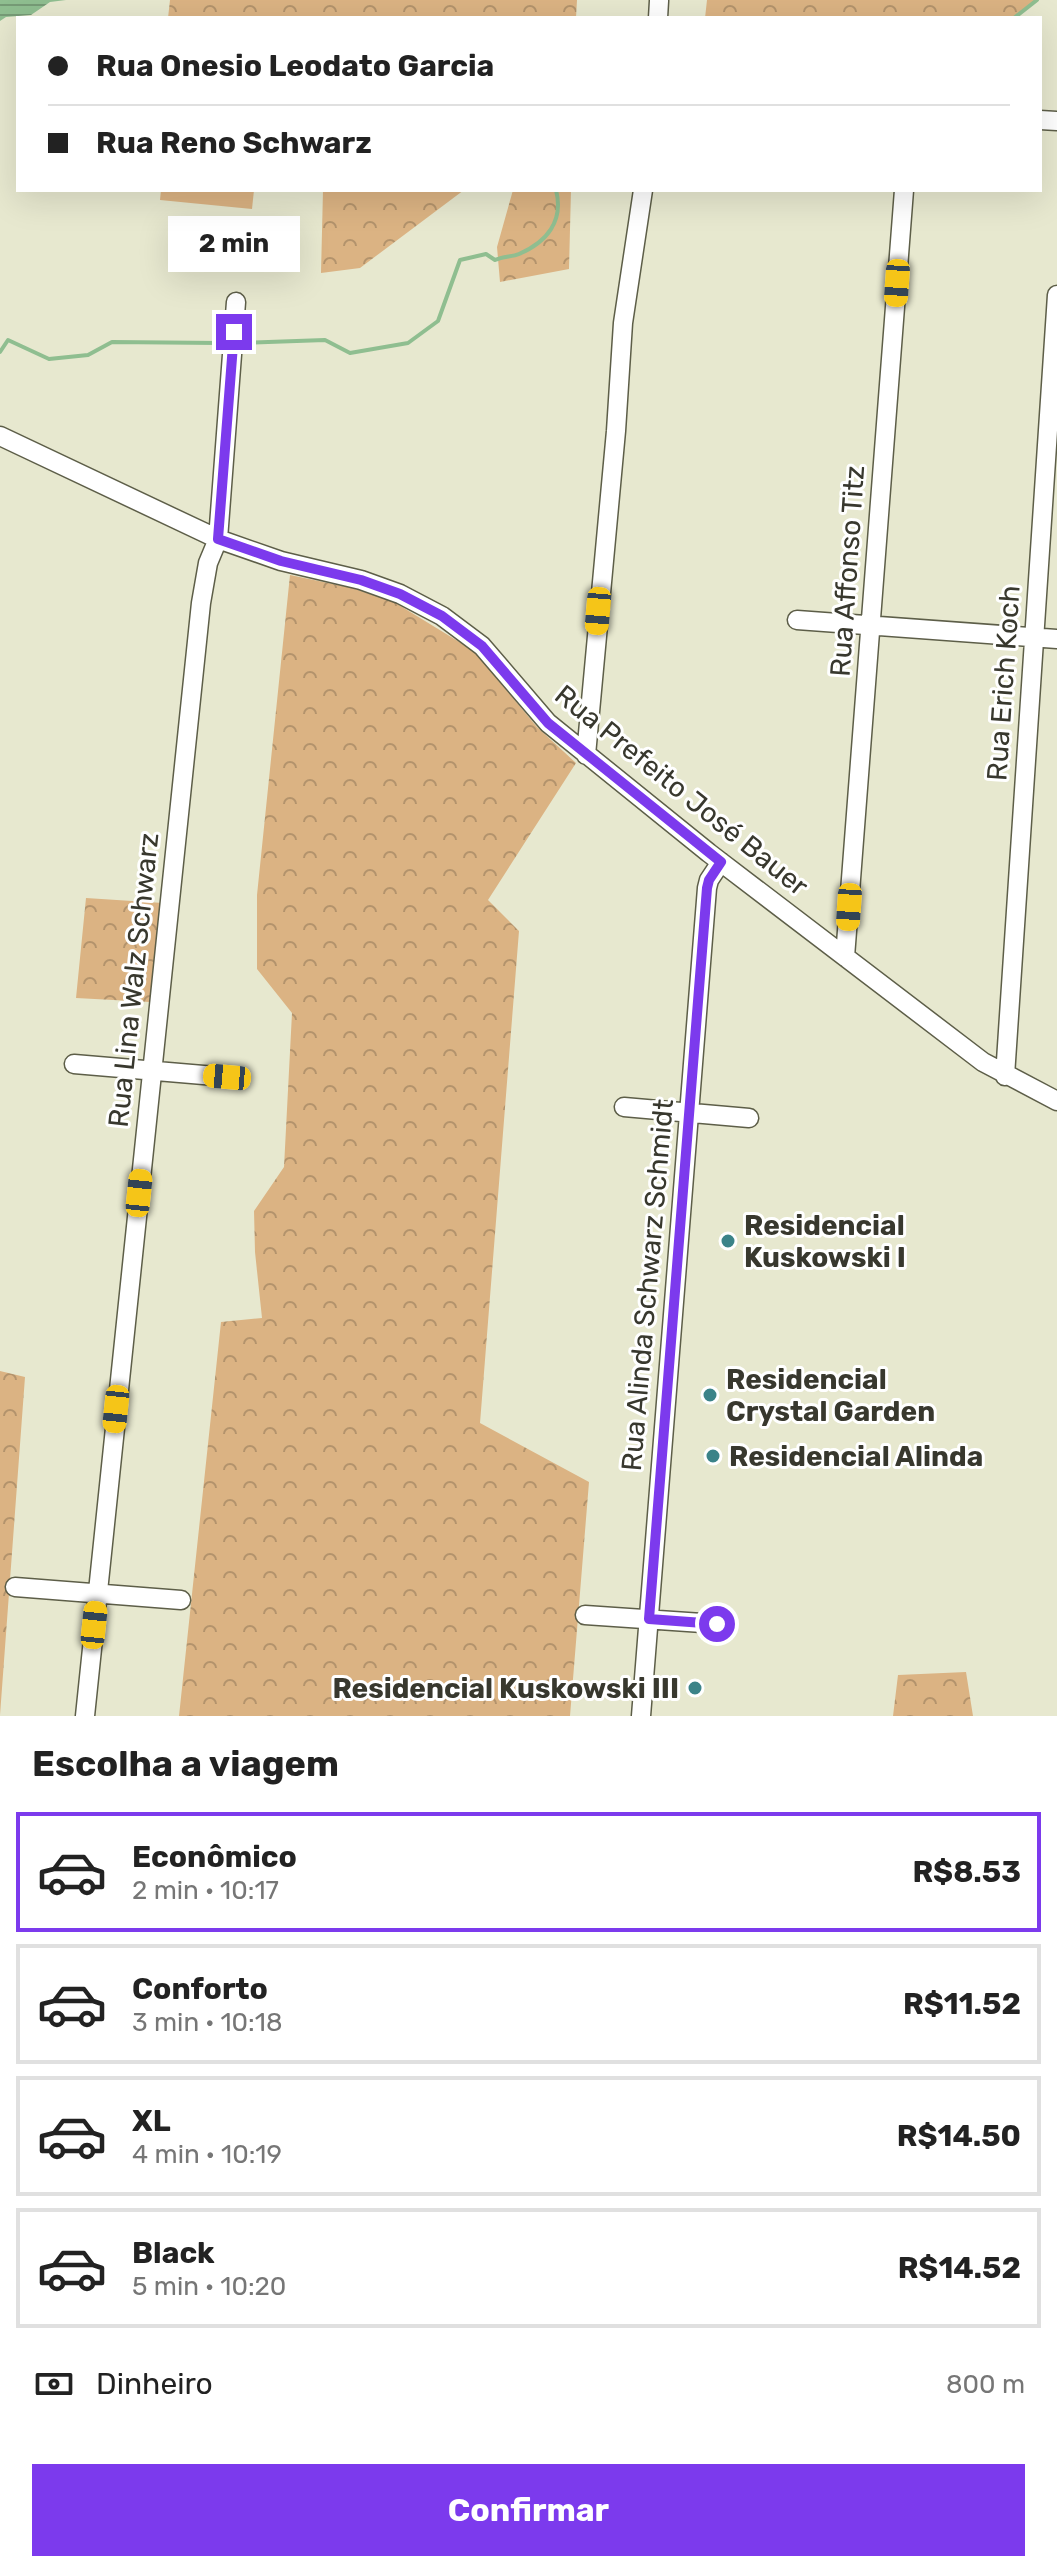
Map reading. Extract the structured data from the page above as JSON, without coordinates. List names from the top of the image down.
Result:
{
  "streets": {
    "street": [
      "Rua Affonso Titz",
      "Rua Erich Koch",
      "Rua Prefeito José Bauer",
      "Rua Lina Walz Schwarz",
      "Rua Alinda Schwarz Schmidt"
    ]
  },
  "crossings": [
    ["Rua Affonso Titz", "Rua Prefeito José Bauer"],
    ["Rua Erich Koch", "Rua Prefeito José Bauer"],
    ["Rua Prefeito José Bauer", "Rua Lina Walz Schwarz"],
    ["Rua Prefeito José Bauer", "Rua Alinda Schwarz Schmidt"]
  ],
  "places": [
    "Residencial Kuskowski I",
    "Residencial Crystal Garden",
    "Residencial Alinda",
    "Residencial Kuskowski III"
  ],
  "page": {
    "banner": ["Rua Onesio Leodato Garcia", "Rua Reno Schwarz"],
    "bubble": "2 min",
    "heading": "Escolha a viagem",
    "list": [
      {
        "name": "Econômico",
        "note": "2 min · 10:17",
        "value": "R$8.53"
      },
      {
        "name": "Conforto",
        "note": "3 min · 10:18",
        "value": "R$11.52"
      },
      {
        "name": "XL",
        "note": "4 min · 10:19",
        "value": "R$14.50"
      },
      {
        "name": "Black",
        "note": "5 min · 10:20",
        "value": "R$14.52"
      }
    ],
    "pay": ["Dinheiro", "800 m"],
    "buttons": "Confirmar"
  }
}
